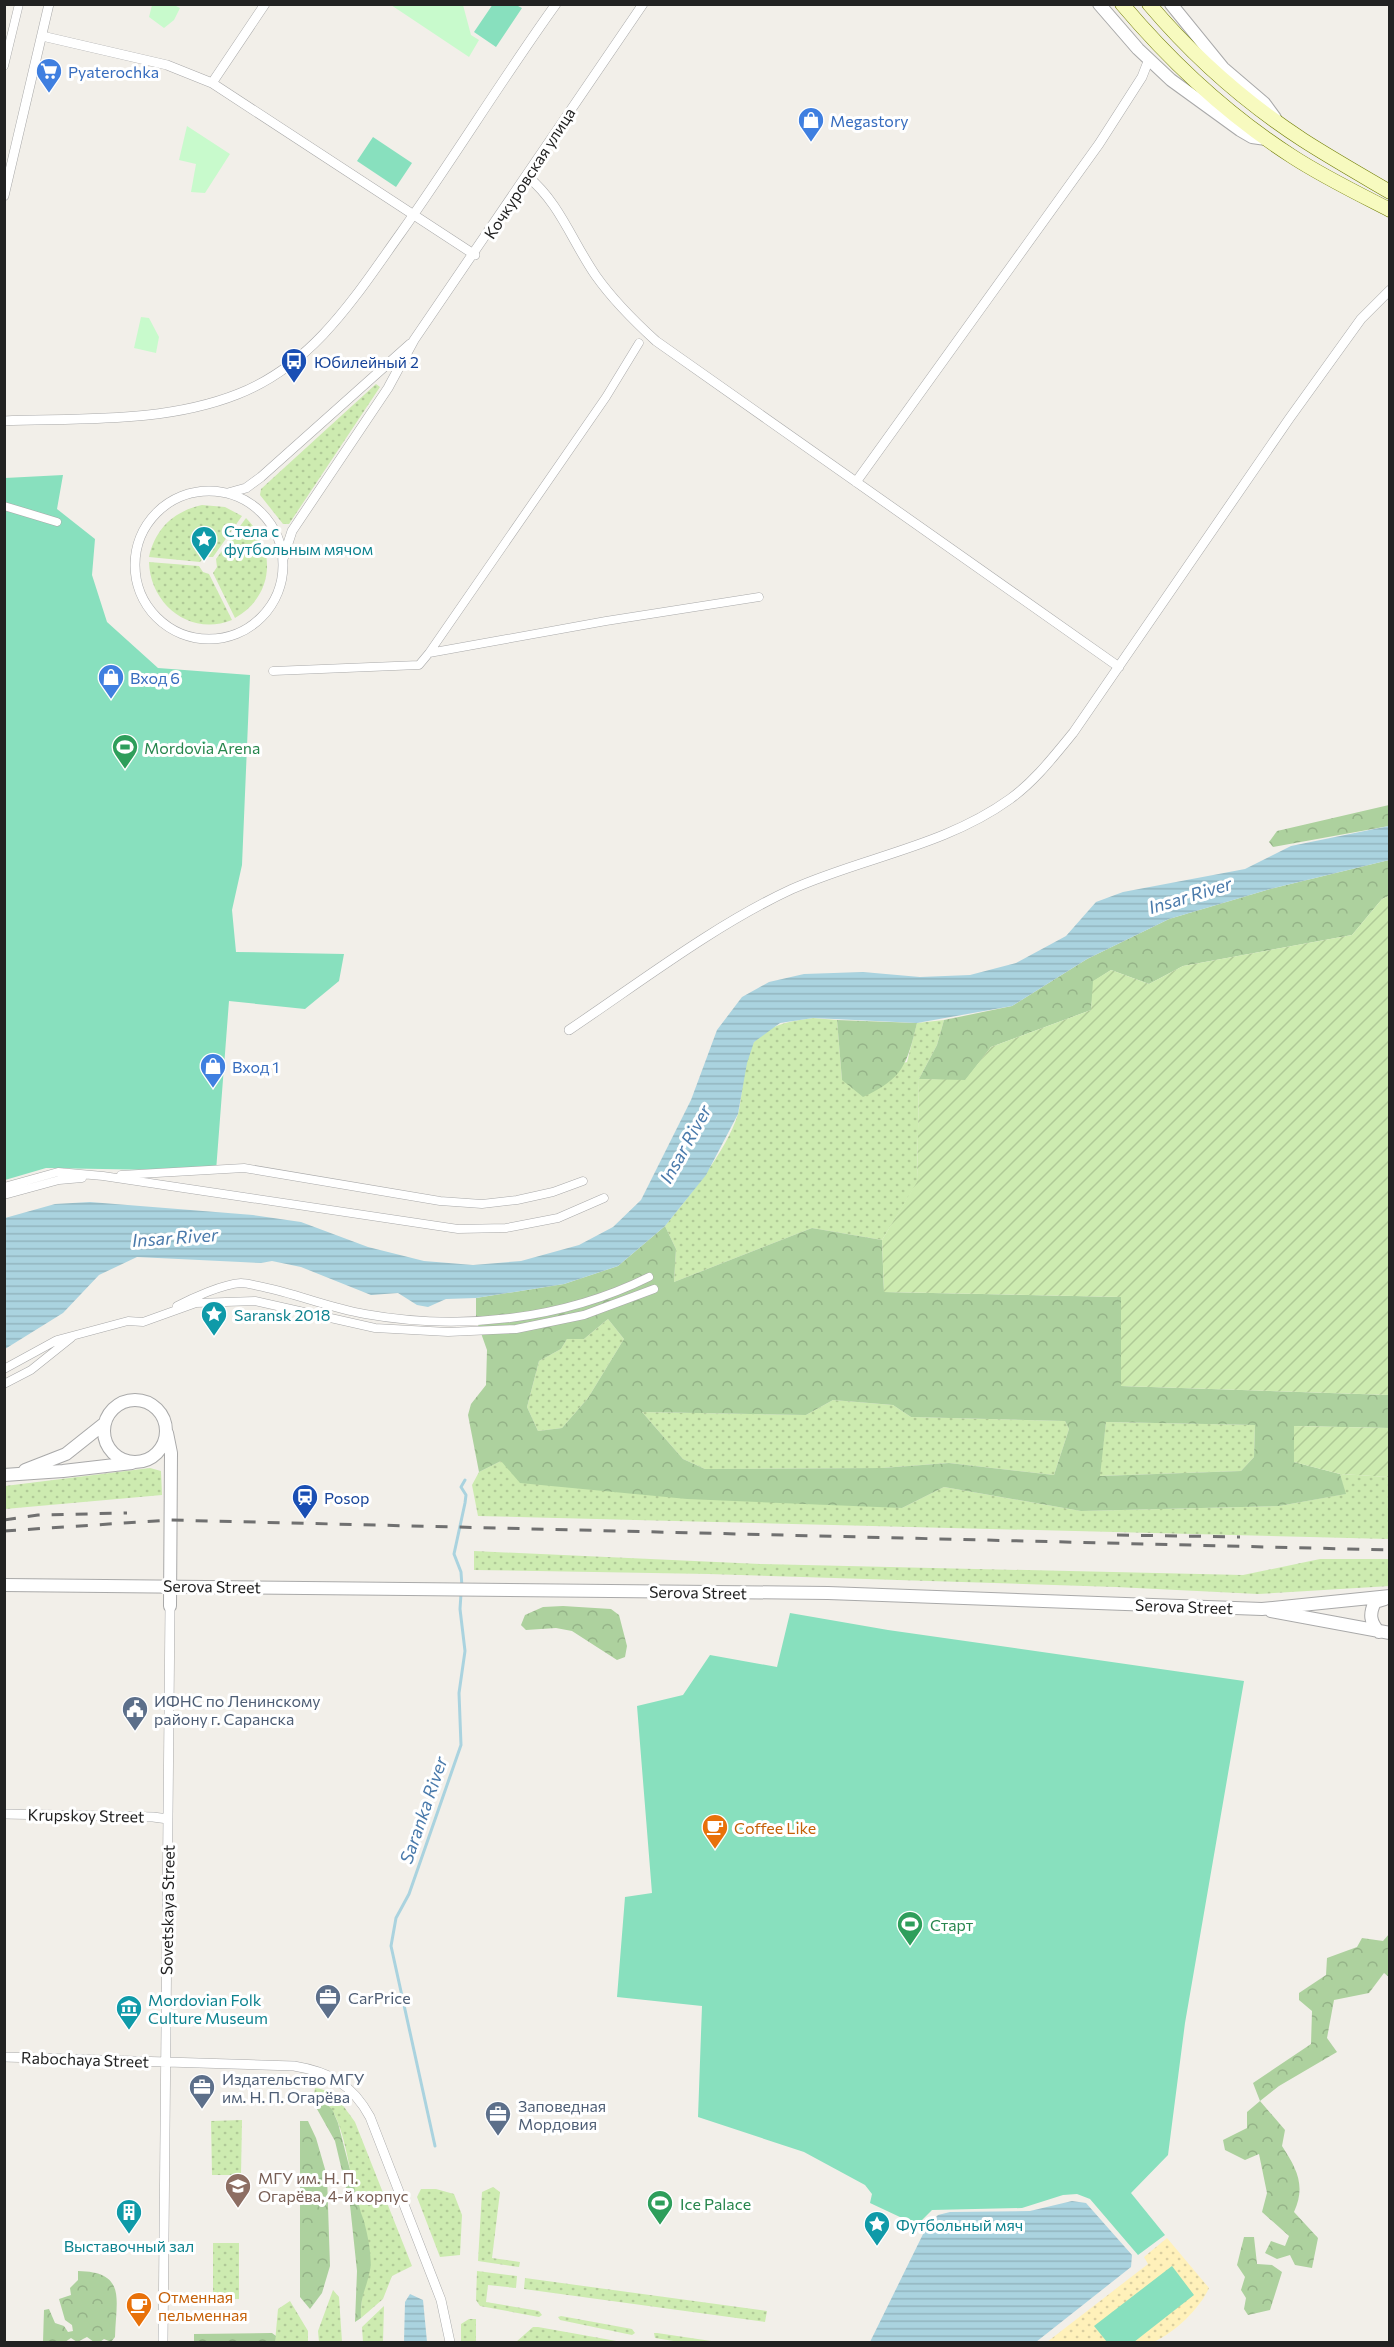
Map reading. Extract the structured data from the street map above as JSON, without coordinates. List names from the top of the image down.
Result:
{
  "streets": {
    "street": [
      "Кочкуровская улица",
      "Serova Street",
      "Krupskoy Street",
      "Sovetskaya Street",
      "Rabochaya Street"
    ]
  },
  "crossings": [
    ["Serova Street", "Sovetskaya Street"],
    ["Krupskoy Street", "Sovetskaya Street"],
    ["Sovetskaya Street", "Rabochaya Street"]
  ],
  "water": ["Insar River", "Saranka River"],
  "places": {
    "supermarket": ["Pyaterochka"],
    "shop": ["Megastory", "Вход 6", "Вход 1"],
    "bus stop": ["Юбилейный 2"],
    "place": ["Стела с футбольным мячом", "Saransk 2018", "Футбольный мяч"],
    "sports": ["Mordovia Arena", "Старт", "Ice Palace"],
    "station": ["Posop"],
    "public building": ["ИФНС по Ленинскому району г. Саранска"],
    "cafe": ["Coffee Like", "Отменная пельменная"],
    "office": ["CarPrice", "Издательство МГУ им. Н. П. Огарёва", "Заповедная Мордовия"],
    "museum": ["Mordovian Folk Culture Museum"],
    "school or university": ["МГУ им. Н. П. Огарёва, 4-й корпус"],
    "building": ["Выставочный зал"]
  }
}
